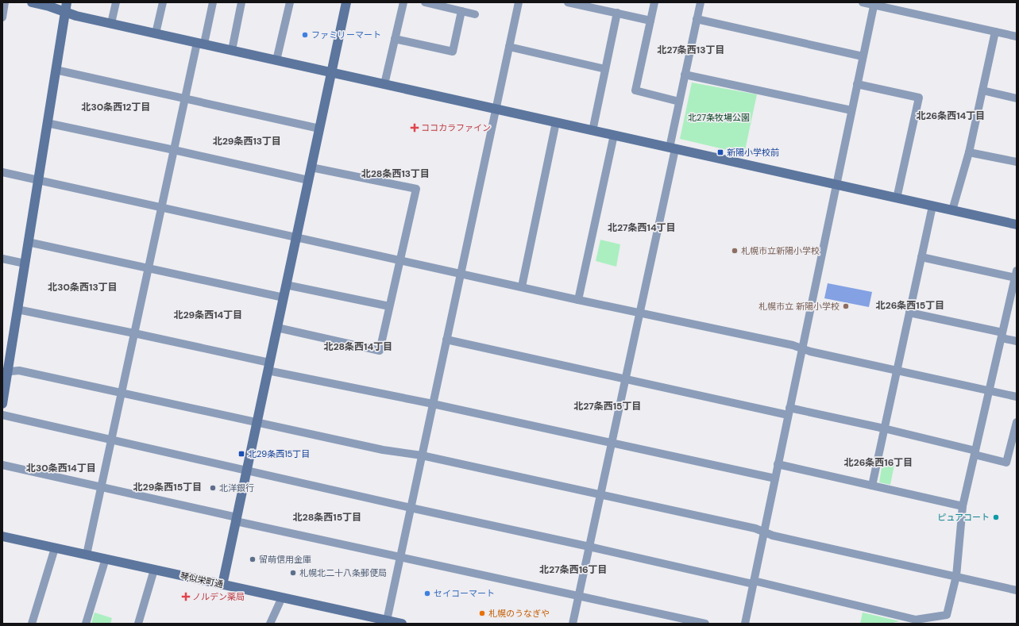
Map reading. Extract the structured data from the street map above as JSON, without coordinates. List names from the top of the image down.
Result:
{
  "streets": {
    "street": ["琴似栄町通"]
  },
  "districts": [
    "北27条西13丁目",
    "北30条西12丁目",
    "北26条西14丁目",
    "北29条西13丁目",
    "北28条西13丁目",
    "北27条西14丁目",
    "北30条西13丁目",
    "北26条西15丁目",
    "北29条西14丁目",
    "北28条西14丁目",
    "北27条西15丁目",
    "北26条西16丁目",
    "北30条西14丁目",
    "北29条西15丁目",
    "北28条西15丁目",
    "北27条西16丁目"
  ],
  "parks": ["北27条牧場公園"],
  "places": {
    "other": [
      "ファミリーマート",
      "札幌市立新陽小学校",
      "札幌市立 新陽小学校",
      "北洋銀行",
      "ピュアコート",
      "留萌信用金庫",
      "札幌北二十八条郵便局",
      "セイコーマート",
      "札幌のうなぎや"
    ],
    "health": ["ココカラファイン", "ノルデン薬局"],
    "transit": ["新陽小学校前", "北29条西15丁目"]
  }
}
